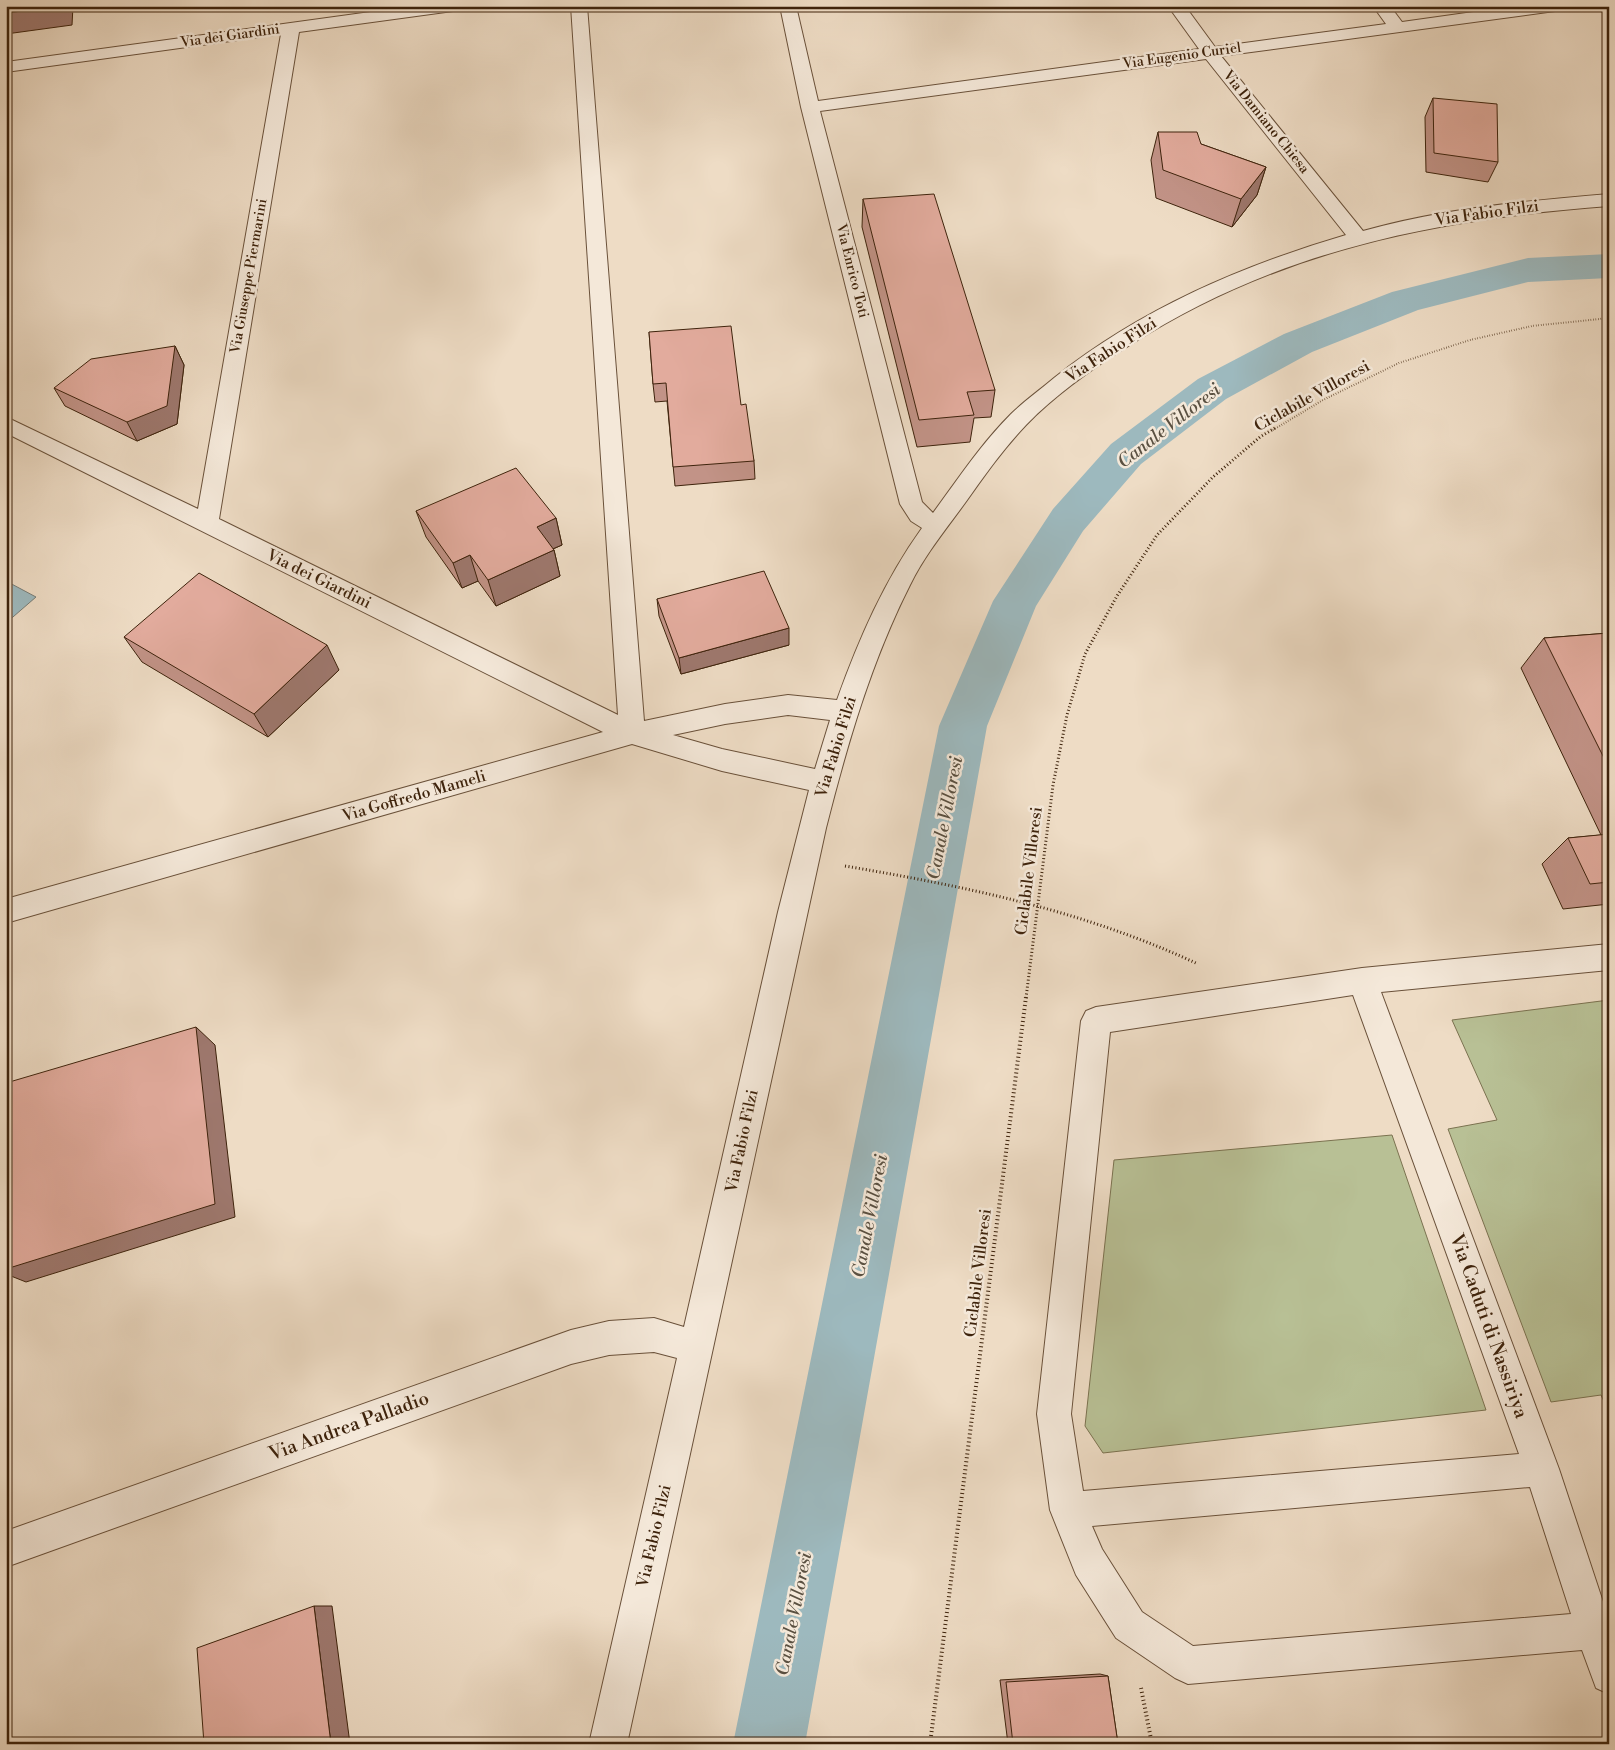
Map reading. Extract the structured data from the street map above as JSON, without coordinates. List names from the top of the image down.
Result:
{
  "streets": {
    "street": [
      "Via dei Giardini",
      "Via Eugenio Curiel",
      "Via Damiano Chiesa",
      "Via Fabio Filzi",
      "Via Enrico Toti",
      "Via Giuseppe Piermarini",
      "Via Goffredo Mameli",
      "Via Caduti di Nassiriya",
      "Via Andrea Palladio"
    ],
    "path": ["Ciclabile Villoresi"]
  },
  "crossings": [
    ["Via dei Giardini", "Via Giuseppe Piermarini"],
    ["Via dei Giardini", "Via Goffredo Mameli"],
    ["Via Eugenio Curiel", "Via Damiano Chiesa"],
    ["Via Eugenio Curiel", "Via Enrico Toti"],
    ["Via Damiano Chiesa", "Via Fabio Filzi"],
    ["Via Fabio Filzi", "Via Enrico Toti"],
    ["Via Fabio Filzi", "Via Goffredo Mameli"],
    ["Via Fabio Filzi", "Via Andrea Palladio"]
  ],
  "water": ["Canale Villoresi"]
}
